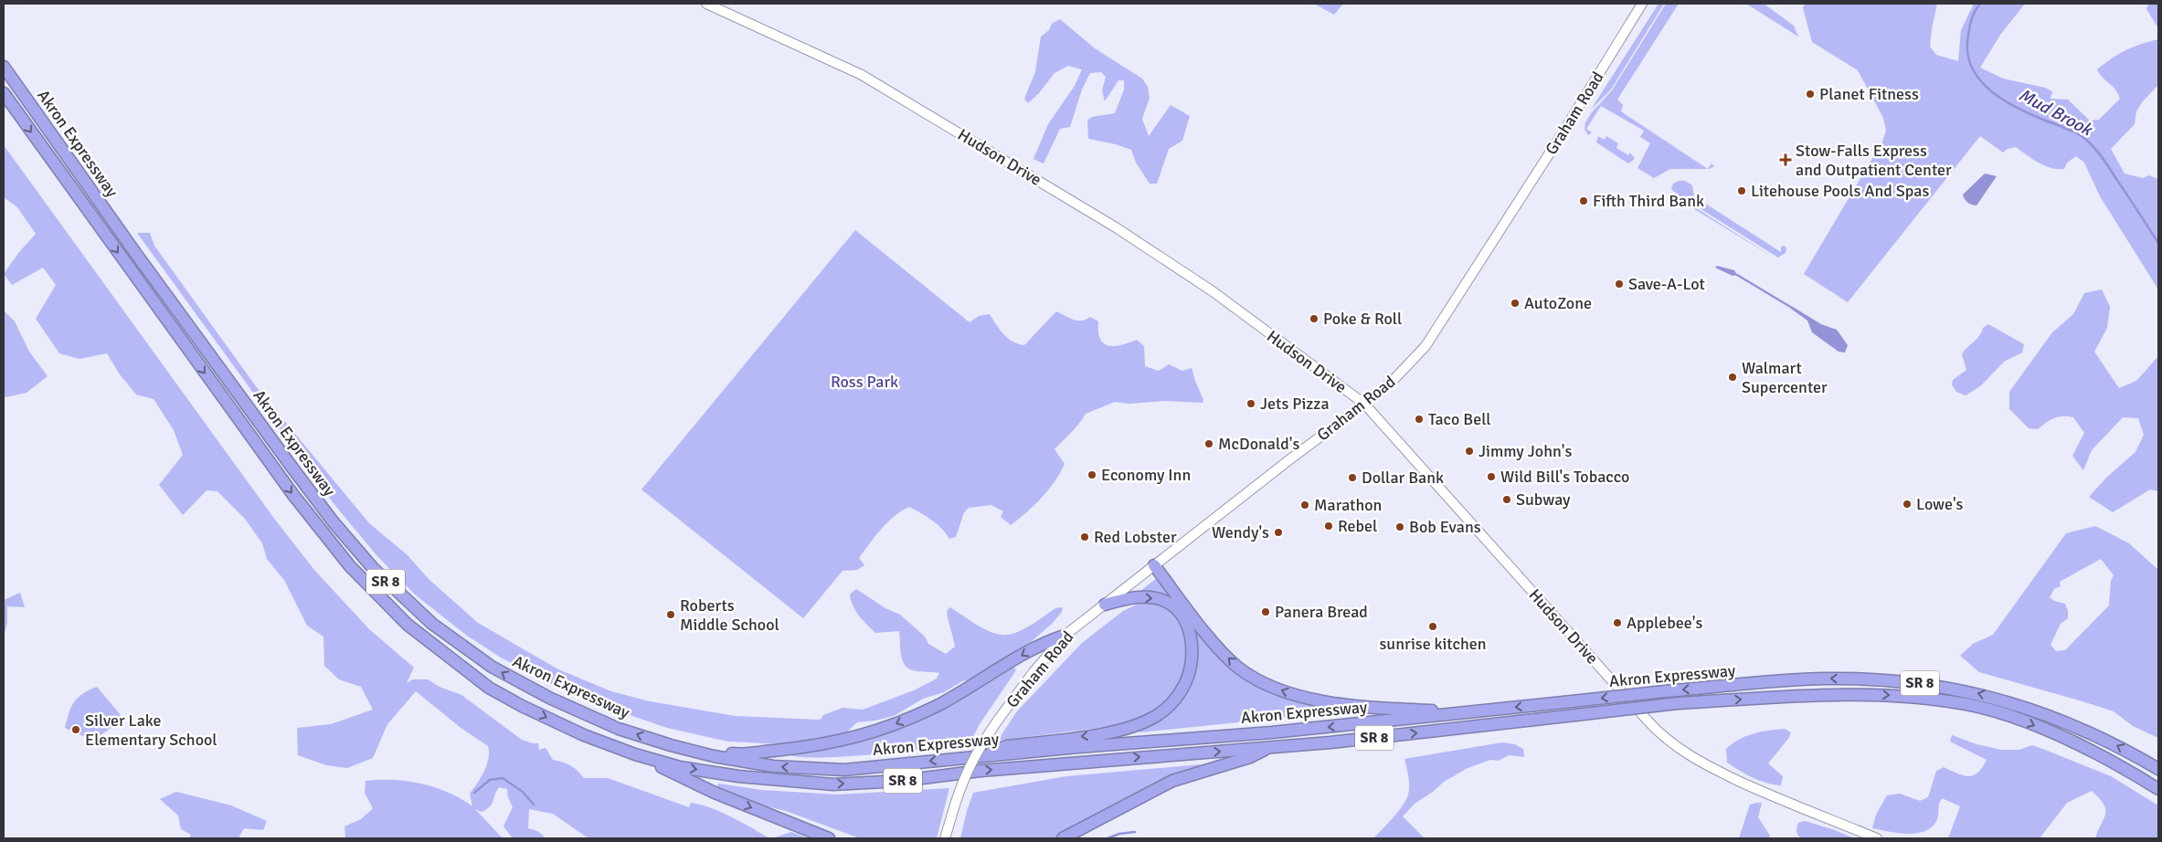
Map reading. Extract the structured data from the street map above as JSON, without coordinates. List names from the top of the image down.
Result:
{
  "streets": {
    "highway": ["Akron Expressway", "SR 8"],
    "street": ["Graham Road", "Hudson Drive"]
  },
  "crossings": [
    ["Graham Road", "Hudson Drive"]
  ],
  "water": ["Mud Brook"],
  "parks": ["Ross Park"],
  "places": {
    "other": [
      "Planet Fitness",
      "Litehouse Pools And Spas",
      "Fifth Third Bank",
      "Save-A-Lot",
      "AutoZone",
      "Poke & Roll",
      "Walmart Supercenter",
      "Jets Pizza",
      "Taco Bell",
      "McDonald's",
      "Jimmy John's",
      "Economy Inn",
      "Wild Bill's Tobacco",
      "Dollar Bank",
      "Subway",
      "Lowe's",
      "Marathon",
      "Rebel",
      "Bob Evans",
      "Wendy's",
      "Red Lobster",
      "Panera Bread",
      "Roberts Middle School",
      "Applebee's",
      "sunrise kitchen",
      "Silver Lake Elementary School"
    ],
    "health": ["Stow-Falls Express and Outpatient Center"]
  }
}
